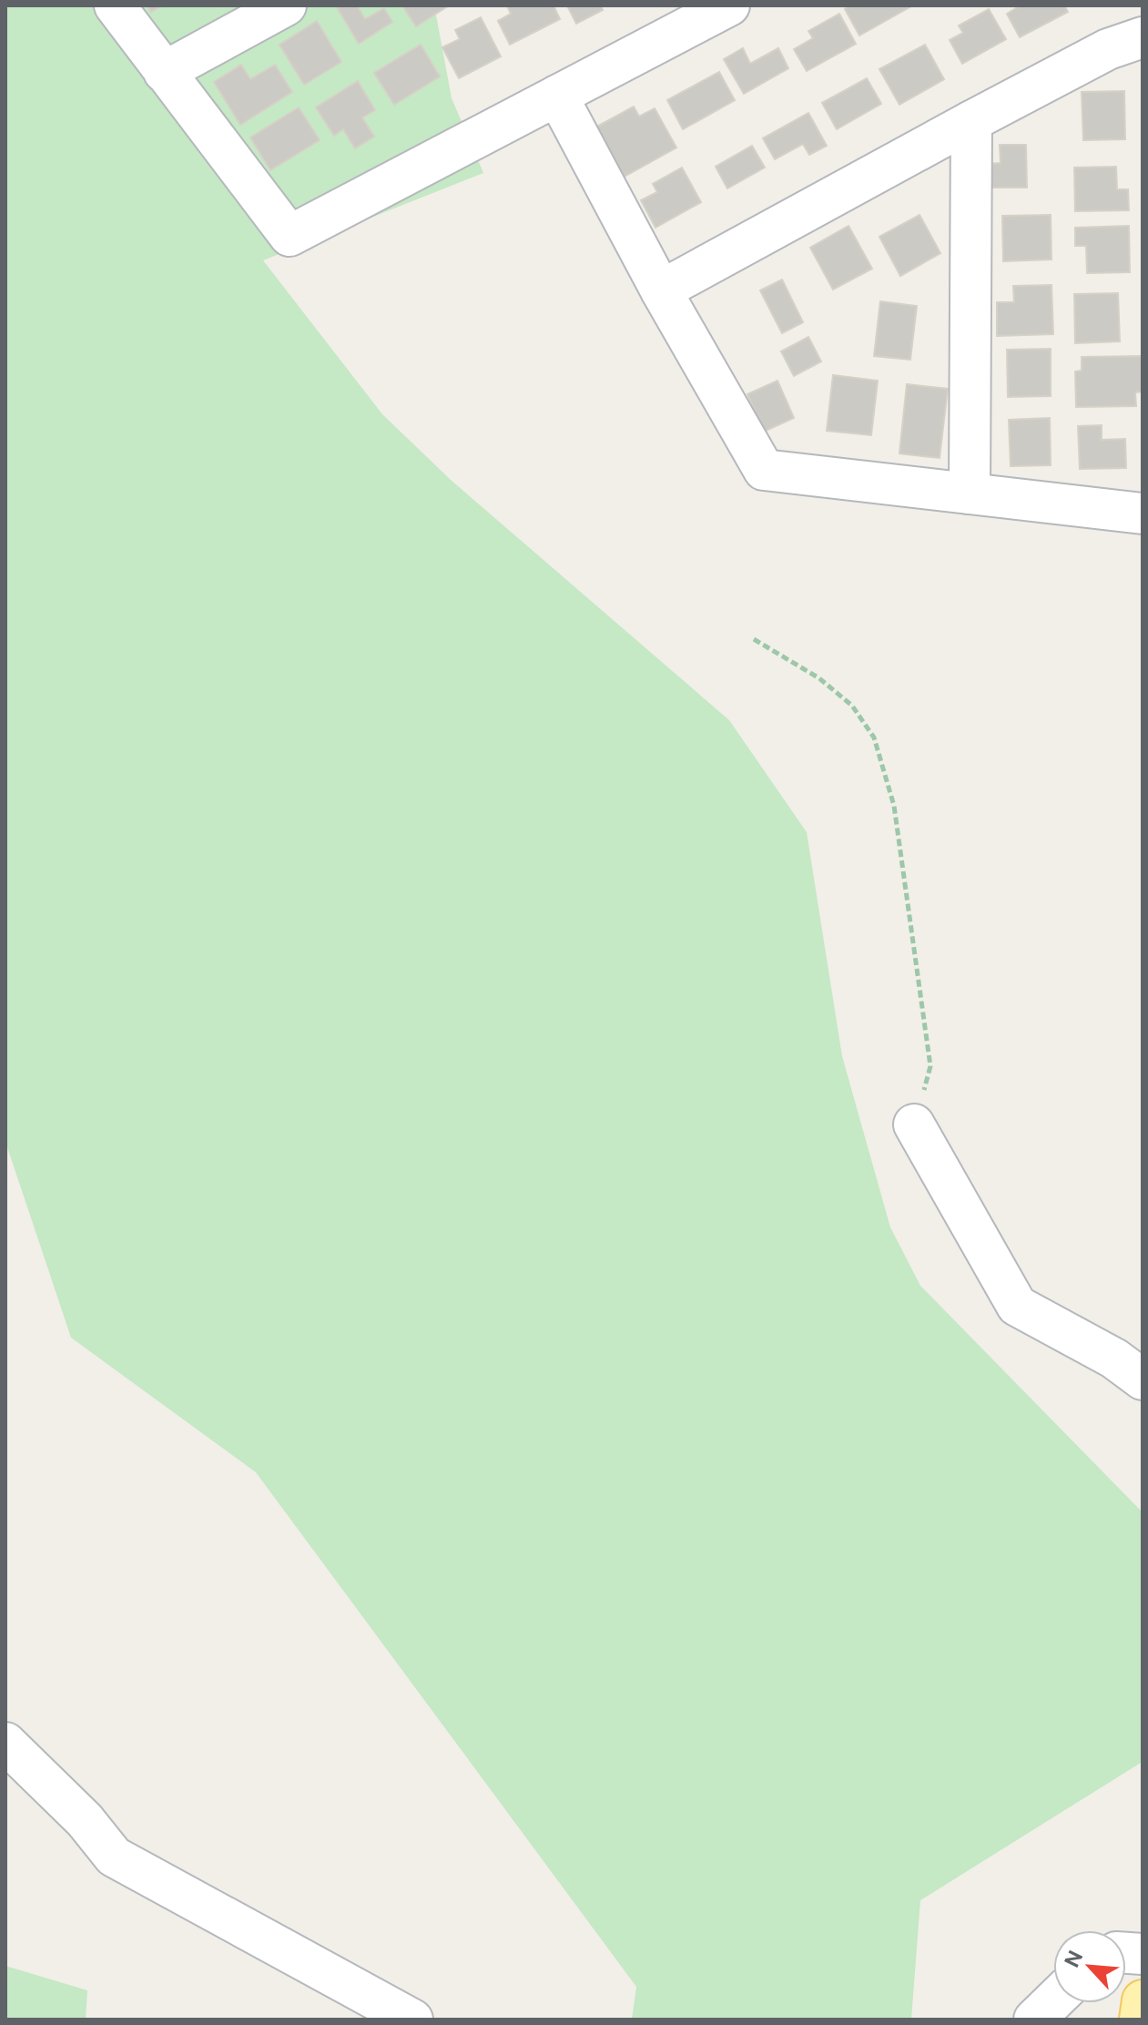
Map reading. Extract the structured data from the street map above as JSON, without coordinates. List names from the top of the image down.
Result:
{
  "north": "top left"
}
